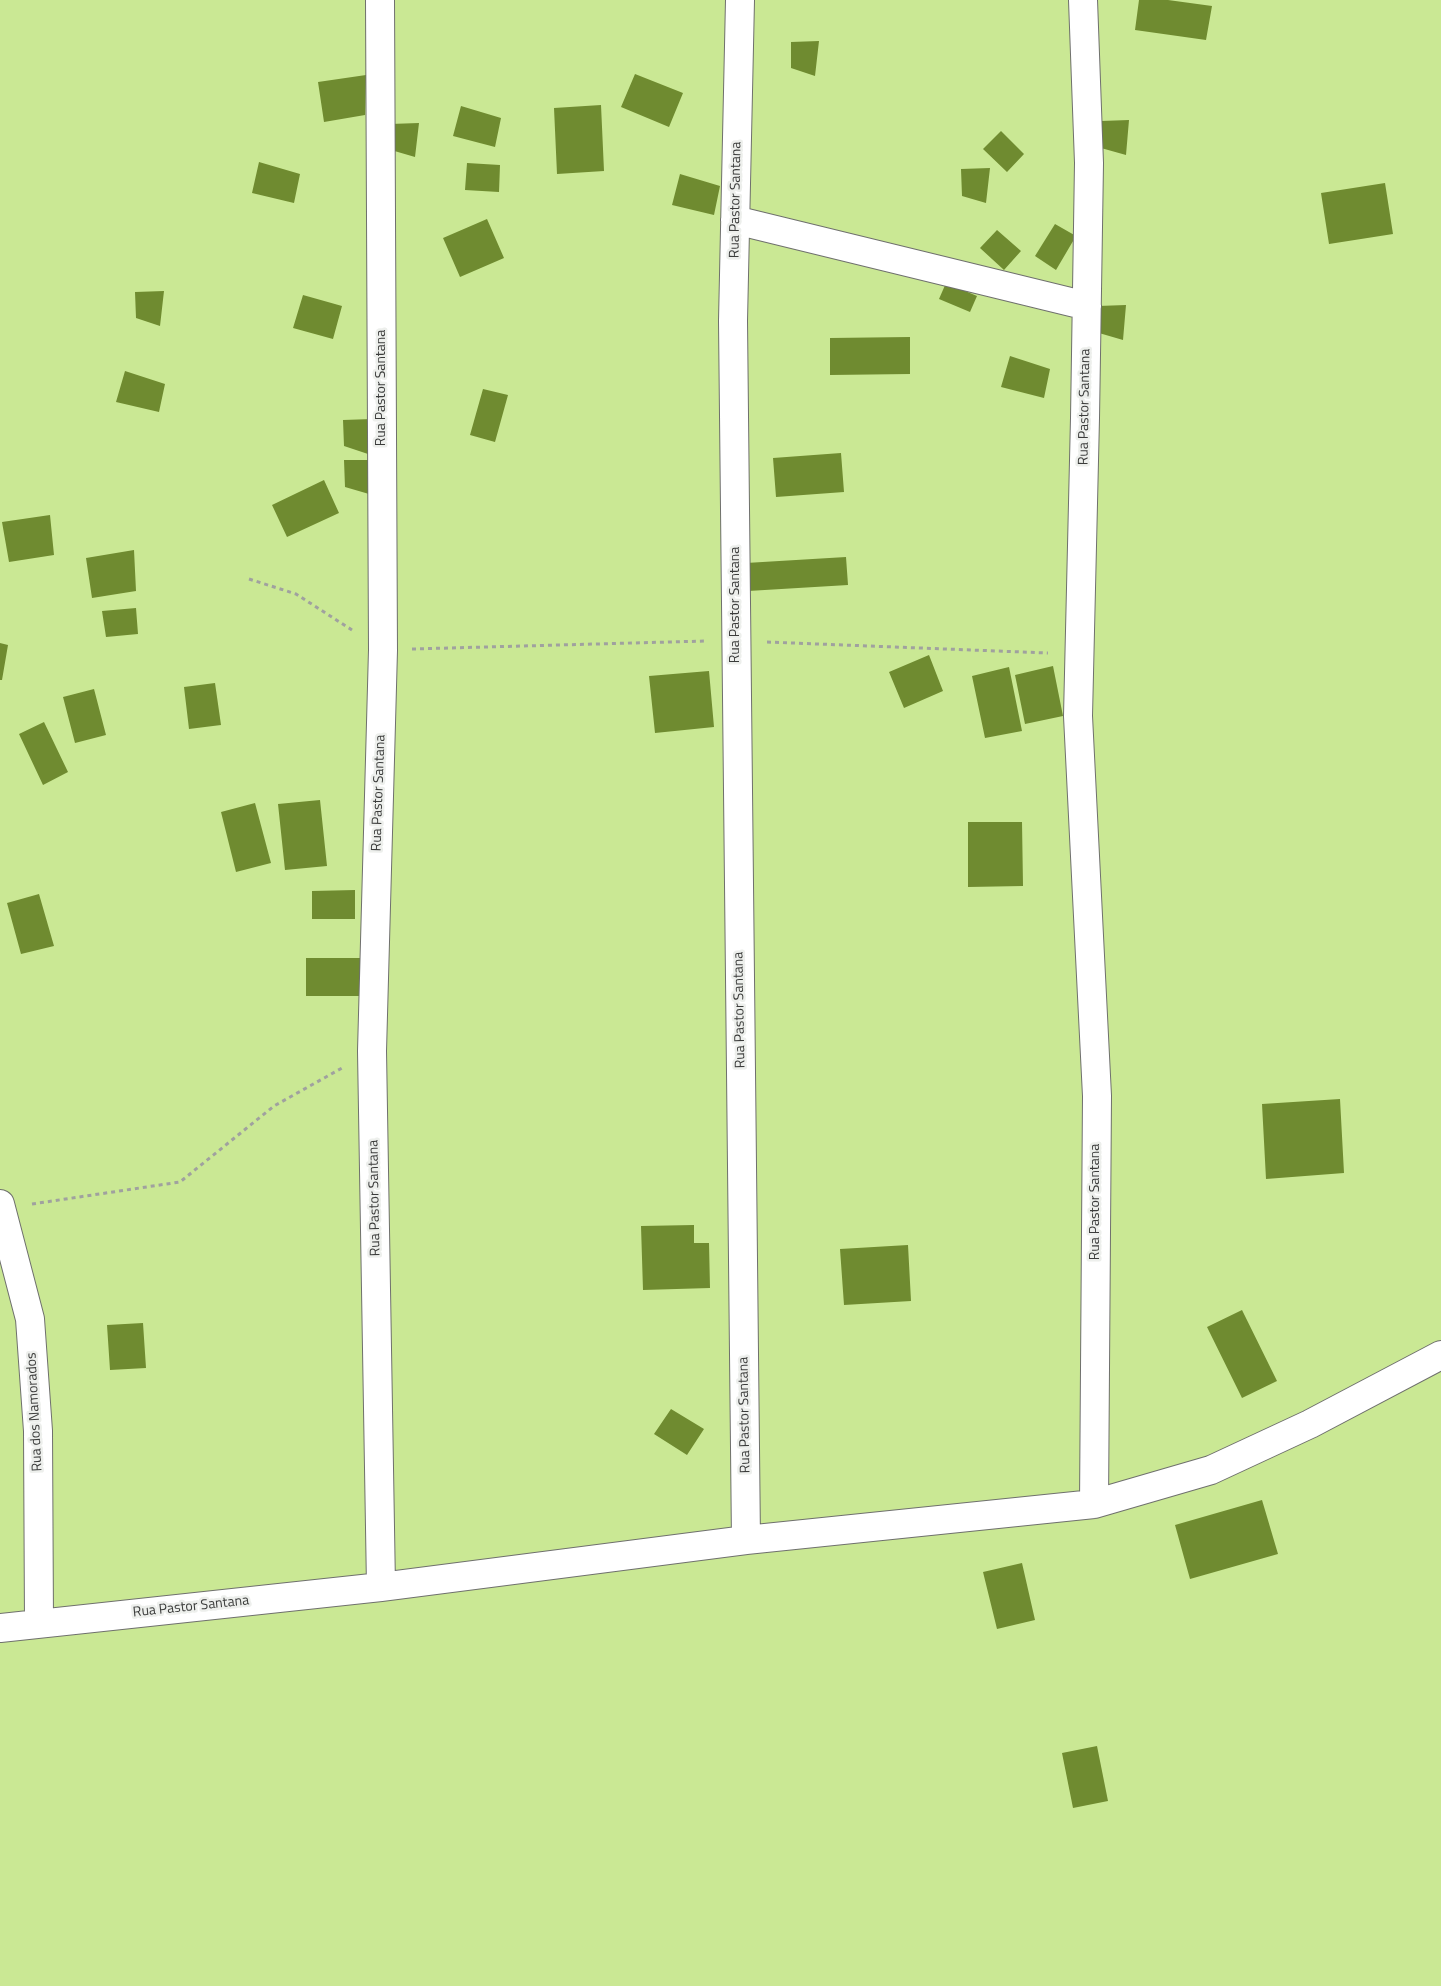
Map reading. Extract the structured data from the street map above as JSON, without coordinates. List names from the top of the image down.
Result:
{
  "streets": {
    "street": ["Rua Pastor Santana", "Rua dos Namorados"]
  },
  "crossings": [
    ["Rua Pastor Santana", "Rua dos Namorados"]
  ]
}
